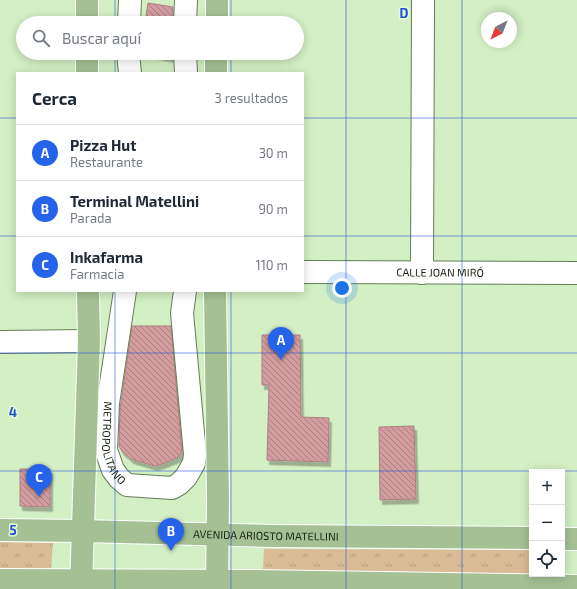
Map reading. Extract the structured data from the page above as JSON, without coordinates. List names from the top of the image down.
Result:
{
  "streets": {
    "main road": ["AVENIDA ARIOSTO MATELLINI"],
    "street": ["CALLE JOAN MIRÓ", "METROPOLITANO"]
  },
  "north": "bottom left",
  "page": {
    "search": "Buscar aquí",
    "heading": ["Cerca", "3 resultados"],
    "list": [
      {
        "mark": "A",
        "name": "Pizza Hut",
        "note": "Restaurante",
        "value": "30 m"
      },
      {
        "mark": "B",
        "name": "Terminal Matellini",
        "note": "Parada",
        "value": "90 m"
      },
      {
        "mark": "C",
        "name": "Inkafarma",
        "note": "Farmacia",
        "value": "110 m"
      }
    ],
    "pins": ["A", "C", "B"],
    "map_buttons": ["+", "−"]
  },
  "grid": {
    "columns": ["D"],
    "rows": ["4", "5"]
  }
}
